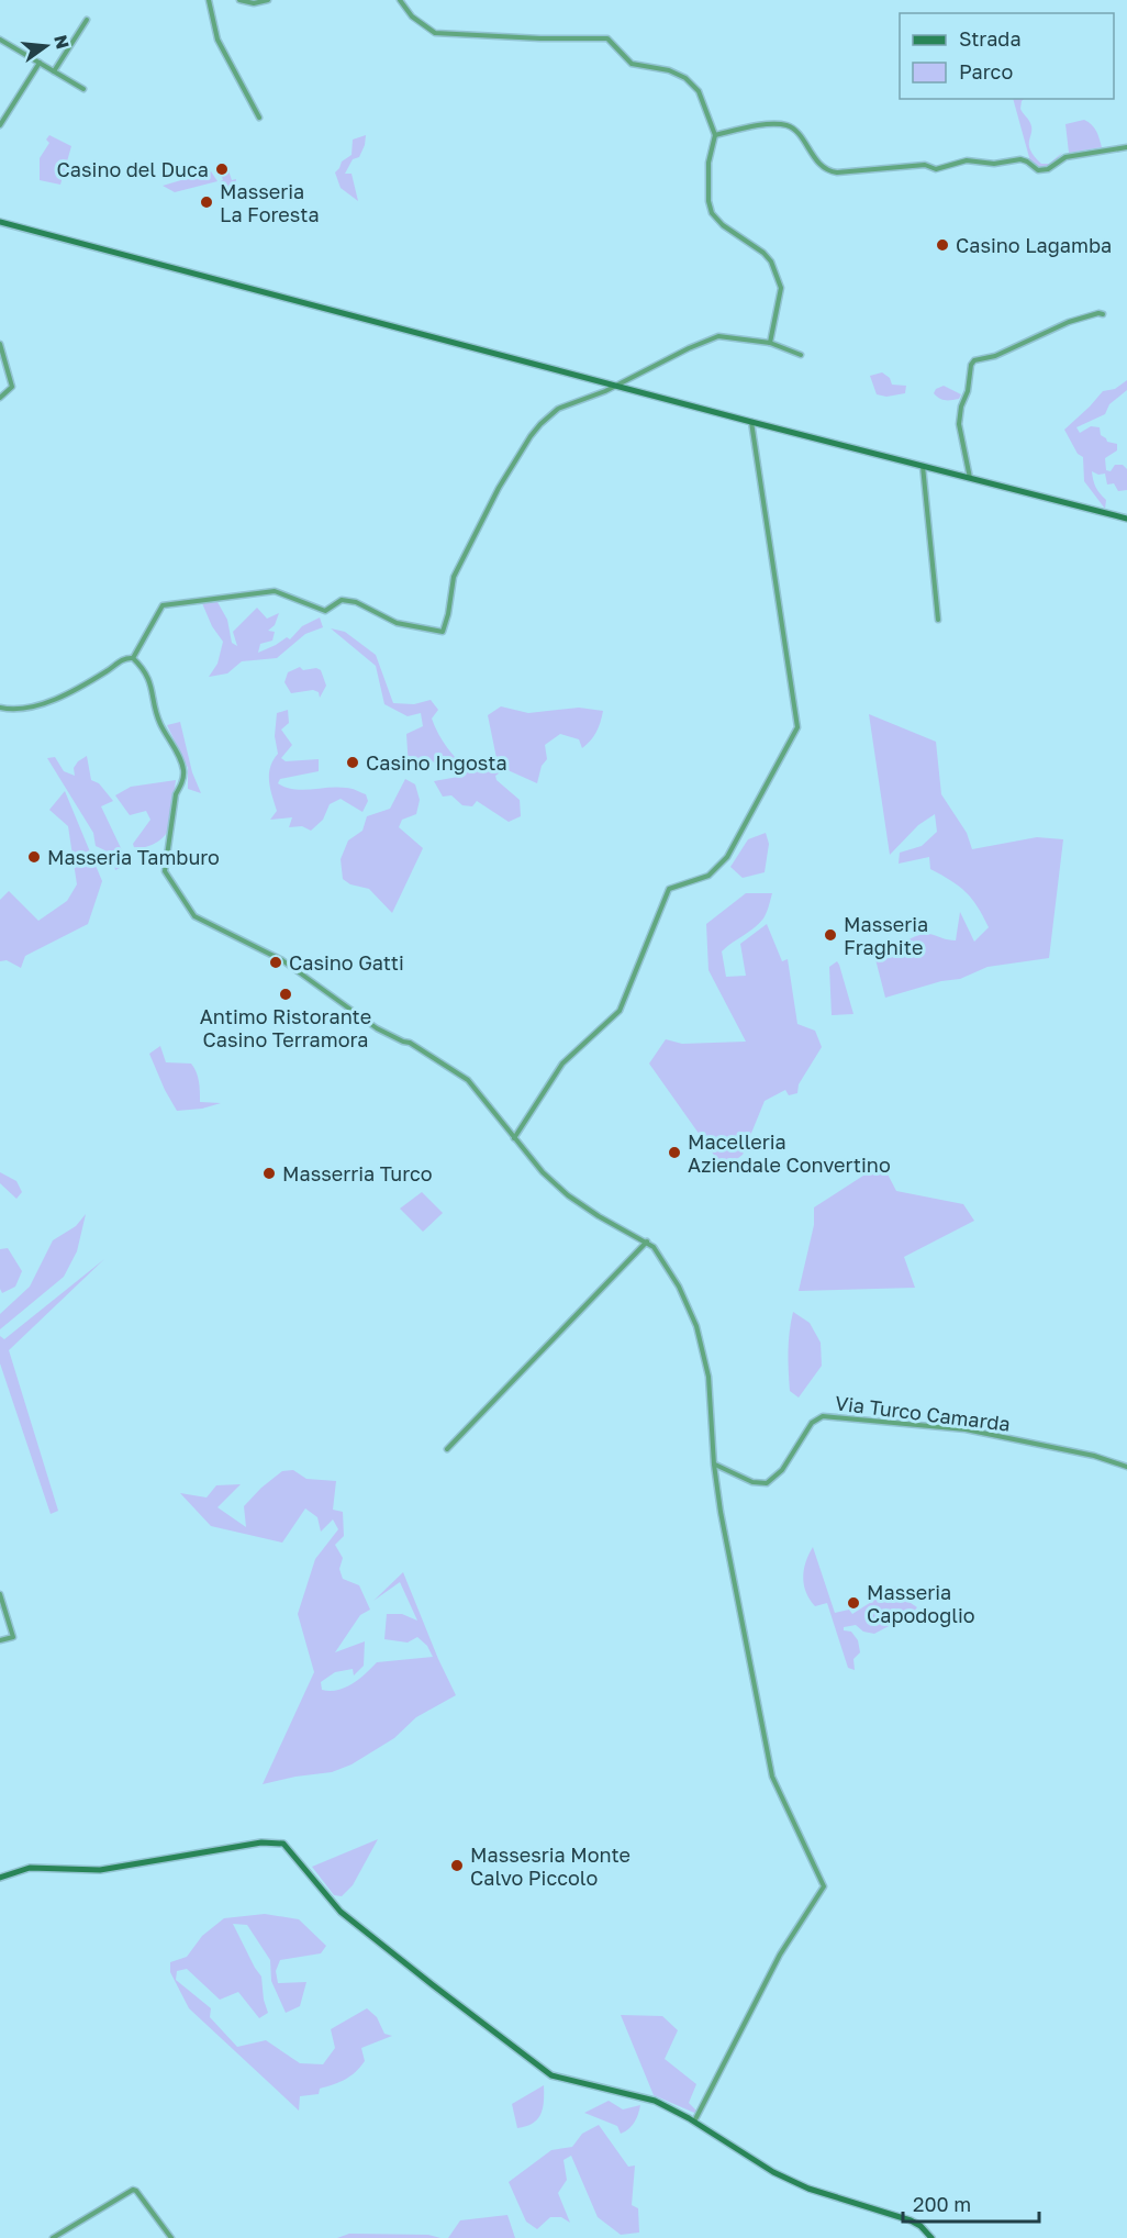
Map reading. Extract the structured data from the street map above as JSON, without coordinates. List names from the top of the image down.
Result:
{
  "streets": {
    "street": ["Via Turco Camarda"]
  },
  "places": [
    "Casino del Duca",
    "Masseria La Foresta",
    "Casino Lagamba",
    "Casino Ingosta",
    "Masseria Tamburo",
    "Masseria Fraghite",
    "Casino Gatti",
    "Antimo Ristorante Casino Terramora",
    "Macelleria Aziendale Convertino",
    "Masserria Turco",
    "Masseria Capodoglio",
    "Massesria Monte Calvo Piccolo"
  ],
  "legend": ["Strada", "Parco"],
  "scale_bar": "200 m",
  "north": "right"
}
